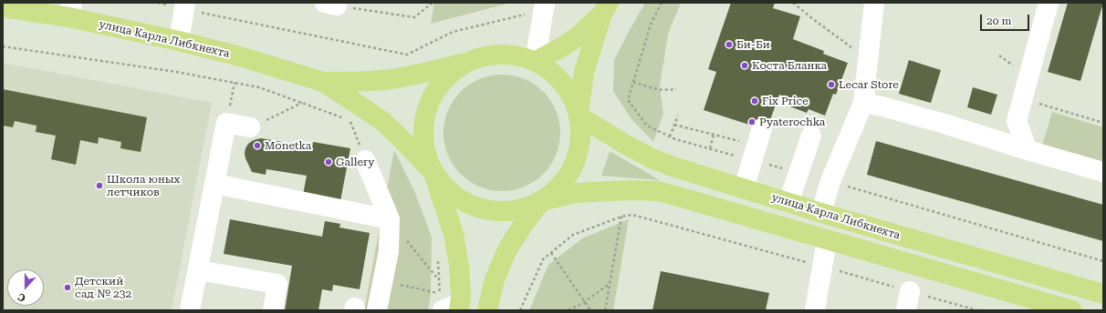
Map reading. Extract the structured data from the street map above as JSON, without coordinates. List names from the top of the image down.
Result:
{
  "streets": {
    "main road": ["улица Карла Либкнехта"]
  },
  "places": [
    "Би-Би",
    "Коста Бланка",
    "Lecar Store",
    "Fix Price",
    "Pyaterochka",
    "Monetka",
    "Gallery",
    "Школа юных летчиков",
    "Детский сад № 232"
  ],
  "scale_bar": "20 m",
  "north": "bottom"
}
